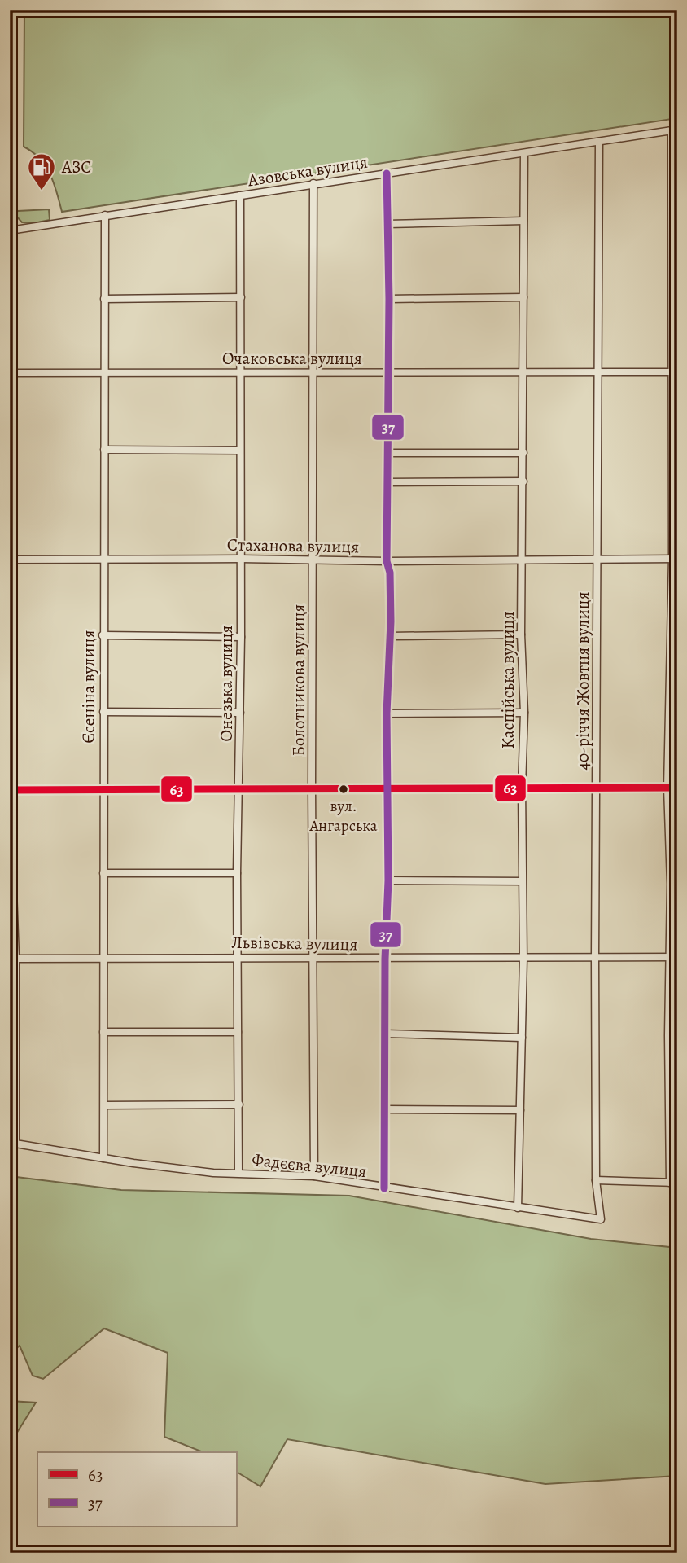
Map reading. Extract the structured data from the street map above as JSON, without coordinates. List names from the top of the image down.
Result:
{
  "streets": {
    "street": [
      "Азовська вулиця",
      "Очаковська вулиця",
      "Стаханова вулиця",
      "Болотникова вулиця",
      "Каспійська вулиця",
      "40-річчя Жовтня вулиця",
      "Онезька вулиця",
      "Єсеніна вулиця",
      "Львівська вулиця",
      "Фадєєва вулиця"
    ]
  },
  "crossings": [
    ["Азовська вулиця", "Болотникова вулиця"],
    ["Азовська вулиця", "Каспійська вулиця"],
    ["Азовська вулиця", "40-річчя Жовтня вулиця"],
    ["Азовська вулиця", "Онезька вулиця"],
    ["Азовська вулиця", "Єсеніна вулиця"],
    ["Очаковська вулиця", "Болотникова вулиця"],
    ["Очаковська вулиця", "Каспійська вулиця"],
    ["Очаковська вулиця", "40-річчя Жовтня вулиця"],
    ["Очаковська вулиця", "Онезька вулиця"],
    ["Очаковська вулиця", "Єсеніна вулиця"],
    ["Стаханова вулиця", "Болотникова вулиця"],
    ["Стаханова вулиця", "Каспійська вулиця"],
    ["Стаханова вулиця", "40-річчя Жовтня вулиця"],
    ["Стаханова вулиця", "Онезька вулиця"],
    ["Стаханова вулиця", "Єсеніна вулиця"],
    ["Болотникова вулиця", "Львівська вулиця"],
    ["Болотникова вулиця", "Фадєєва вулиця"],
    ["Каспійська вулиця", "Львівська вулиця"],
    ["Каспійська вулиця", "Фадєєва вулиця"],
    ["40-річчя Жовтня вулиця", "Львівська вулиця"],
    ["40-річчя Жовтня вулиця", "Фадєєва вулиця"],
    ["Онезька вулиця", "Львівська вулиця"],
    ["Онезька вулиця", "Фадєєва вулиця"],
    ["Єсеніна вулиця", "Львівська вулиця"],
    ["Єсеніна вулиця", "Фадєєва вулиця"],
    ["Львівська вулиця", "Фадєєва вулиця"]
  ],
  "places": {
    "fuel station": ["АЗС"],
    "other": ["вул. Ангарська"]
  },
  "lines": ["transit line 37", "transit line 63"],
  "legend": ["63", "37"]
}
